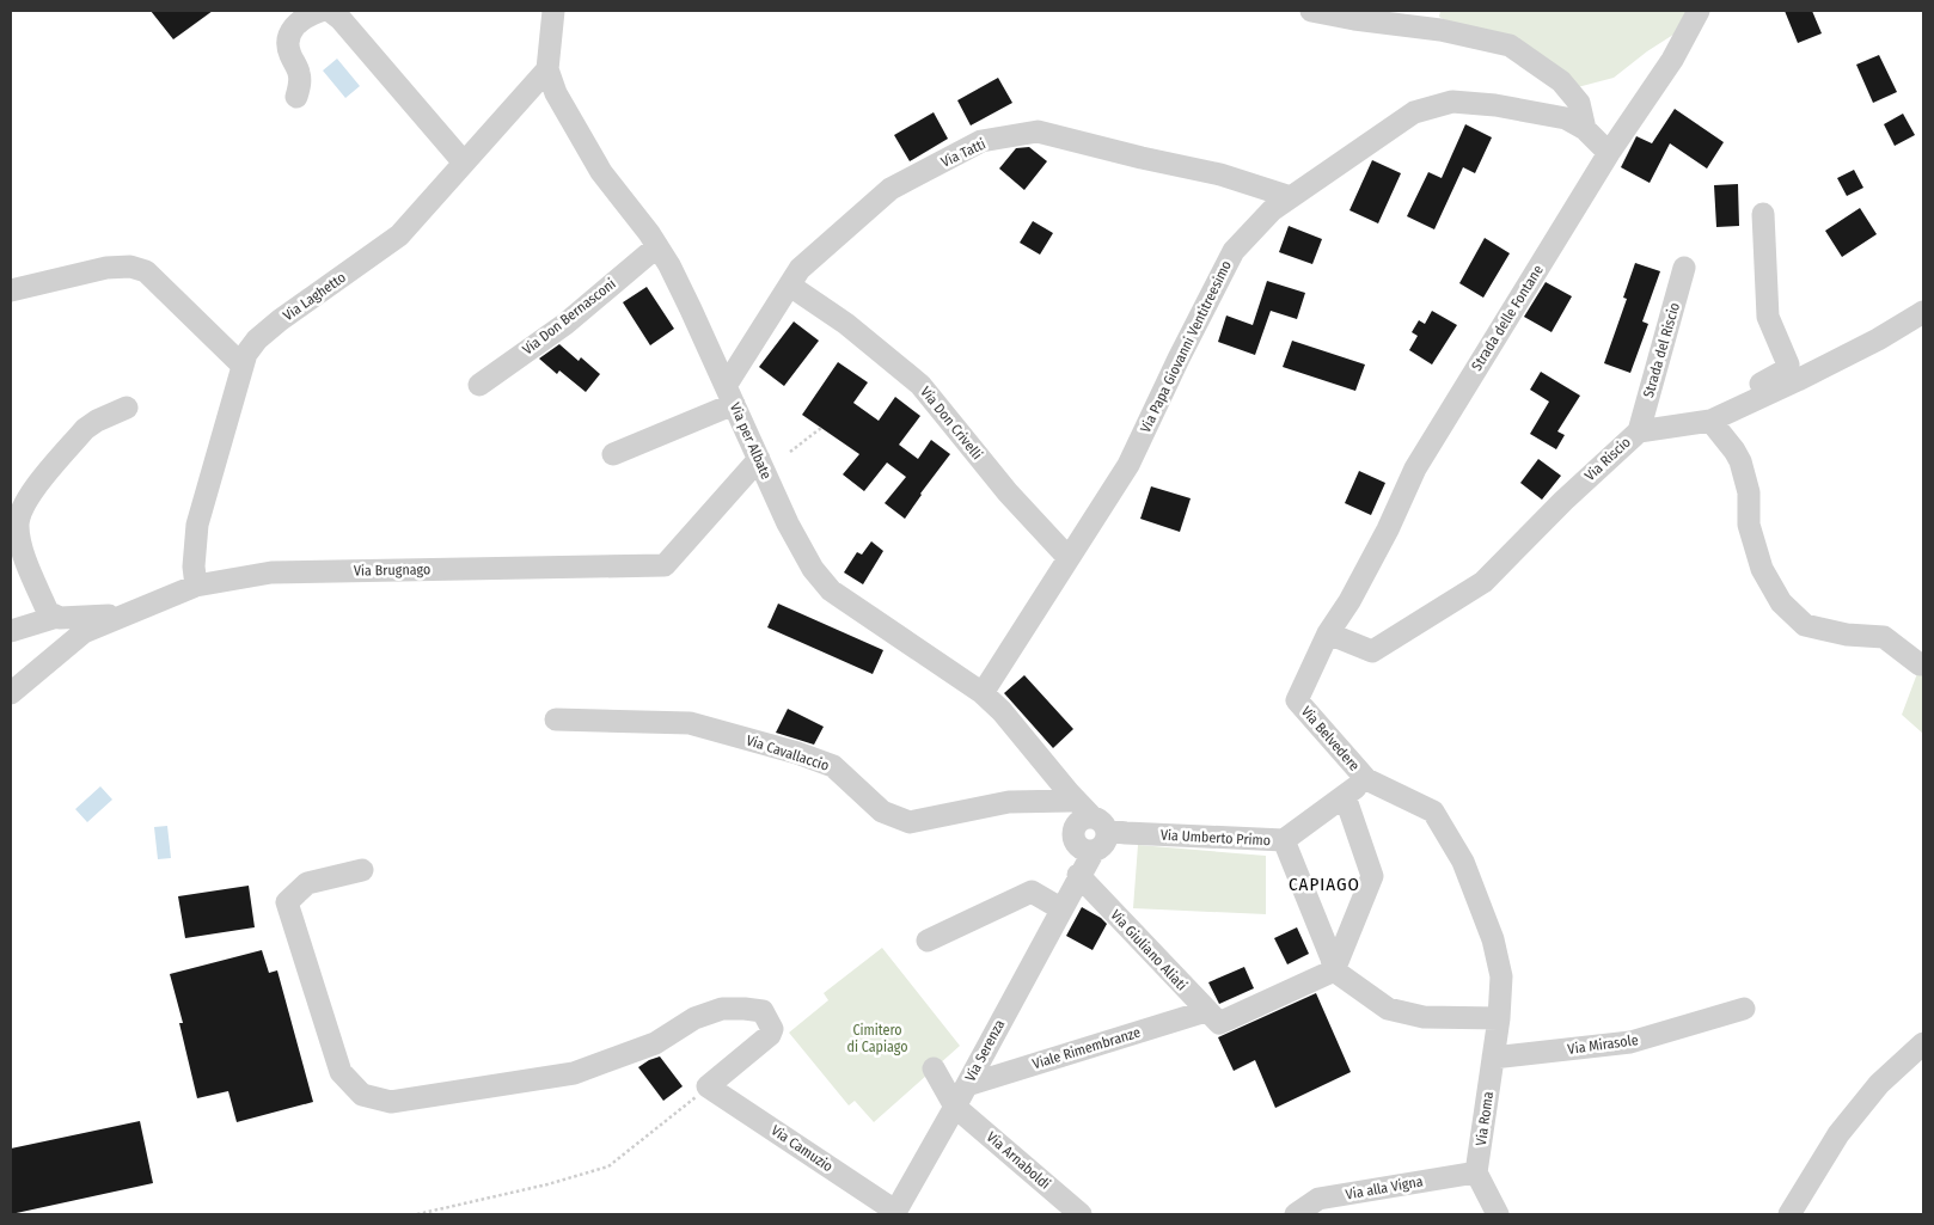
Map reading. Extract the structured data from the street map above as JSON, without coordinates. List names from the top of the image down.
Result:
{
  "streets": {
    "street": [
      "Via Tatti",
      "Via Laghetto",
      "Via Don Bernasconi",
      "Strada delle Fontane",
      "Via Papa Giovanni Ventitreesimo",
      "Strada del Riscio",
      "Via Don Crivelli",
      "Via per Albate",
      "Via Riscio",
      "Via Brugnago",
      "Via Belvedere",
      "Via Cavallaccio",
      "Via Umberto Primo",
      "Via Giuliano Aliati",
      "Via Mirasole",
      "Viale Rimembranze",
      "Via Serenza",
      "Via Roma",
      "Via Camuzio",
      "Via Arnaboldi",
      "Via alla Vigna"
    ]
  },
  "crossings": [
    ["Via Tatti", "Via Papa Giovanni Ventitreesimo"],
    ["Via Tatti", "Via Don Crivelli"],
    ["Via Tatti", "Via per Albate"],
    ["Via Laghetto", "Via per Albate"],
    ["Via Laghetto", "Via Brugnago"],
    ["Via Don Bernasconi", "Via per Albate"],
    ["Strada delle Fontane", "Via Papa Giovanni Ventitreesimo"],
    ["Strada delle Fontane", "Via Riscio"],
    ["Strada delle Fontane", "Via Belvedere"],
    ["Via Papa Giovanni Ventitreesimo", "Via Don Crivelli"],
    ["Via Papa Giovanni Ventitreesimo", "Via per Albate"],
    ["Strada del Riscio", "Via Riscio"],
    ["Via per Albate", "Via Brugnago"],
    ["Via per Albate", "Via Cavallaccio"],
    ["Via per Albate", "Via Umberto Primo"],
    ["Via per Albate", "Via Serenza"],
    ["Via Riscio", "Via Belvedere"],
    ["Via Belvedere", "Via Umberto Primo"],
    ["Via Umberto Primo", "Via Serenza"],
    ["Via Giuliano Aliati", "Viale Rimembranze"],
    ["Via Giuliano Aliati", "Via Serenza"],
    ["Via Mirasole", "Via Roma"],
    ["Viale Rimembranze", "Via Serenza"],
    ["Via Serenza", "Via Camuzio"],
    ["Via Serenza", "Via Arnaboldi"],
    ["Via Roma", "Via alla Vigna"]
  ],
  "districts": ["CAPIAGO"],
  "parks": ["Cimitero di Capiago"]
}
